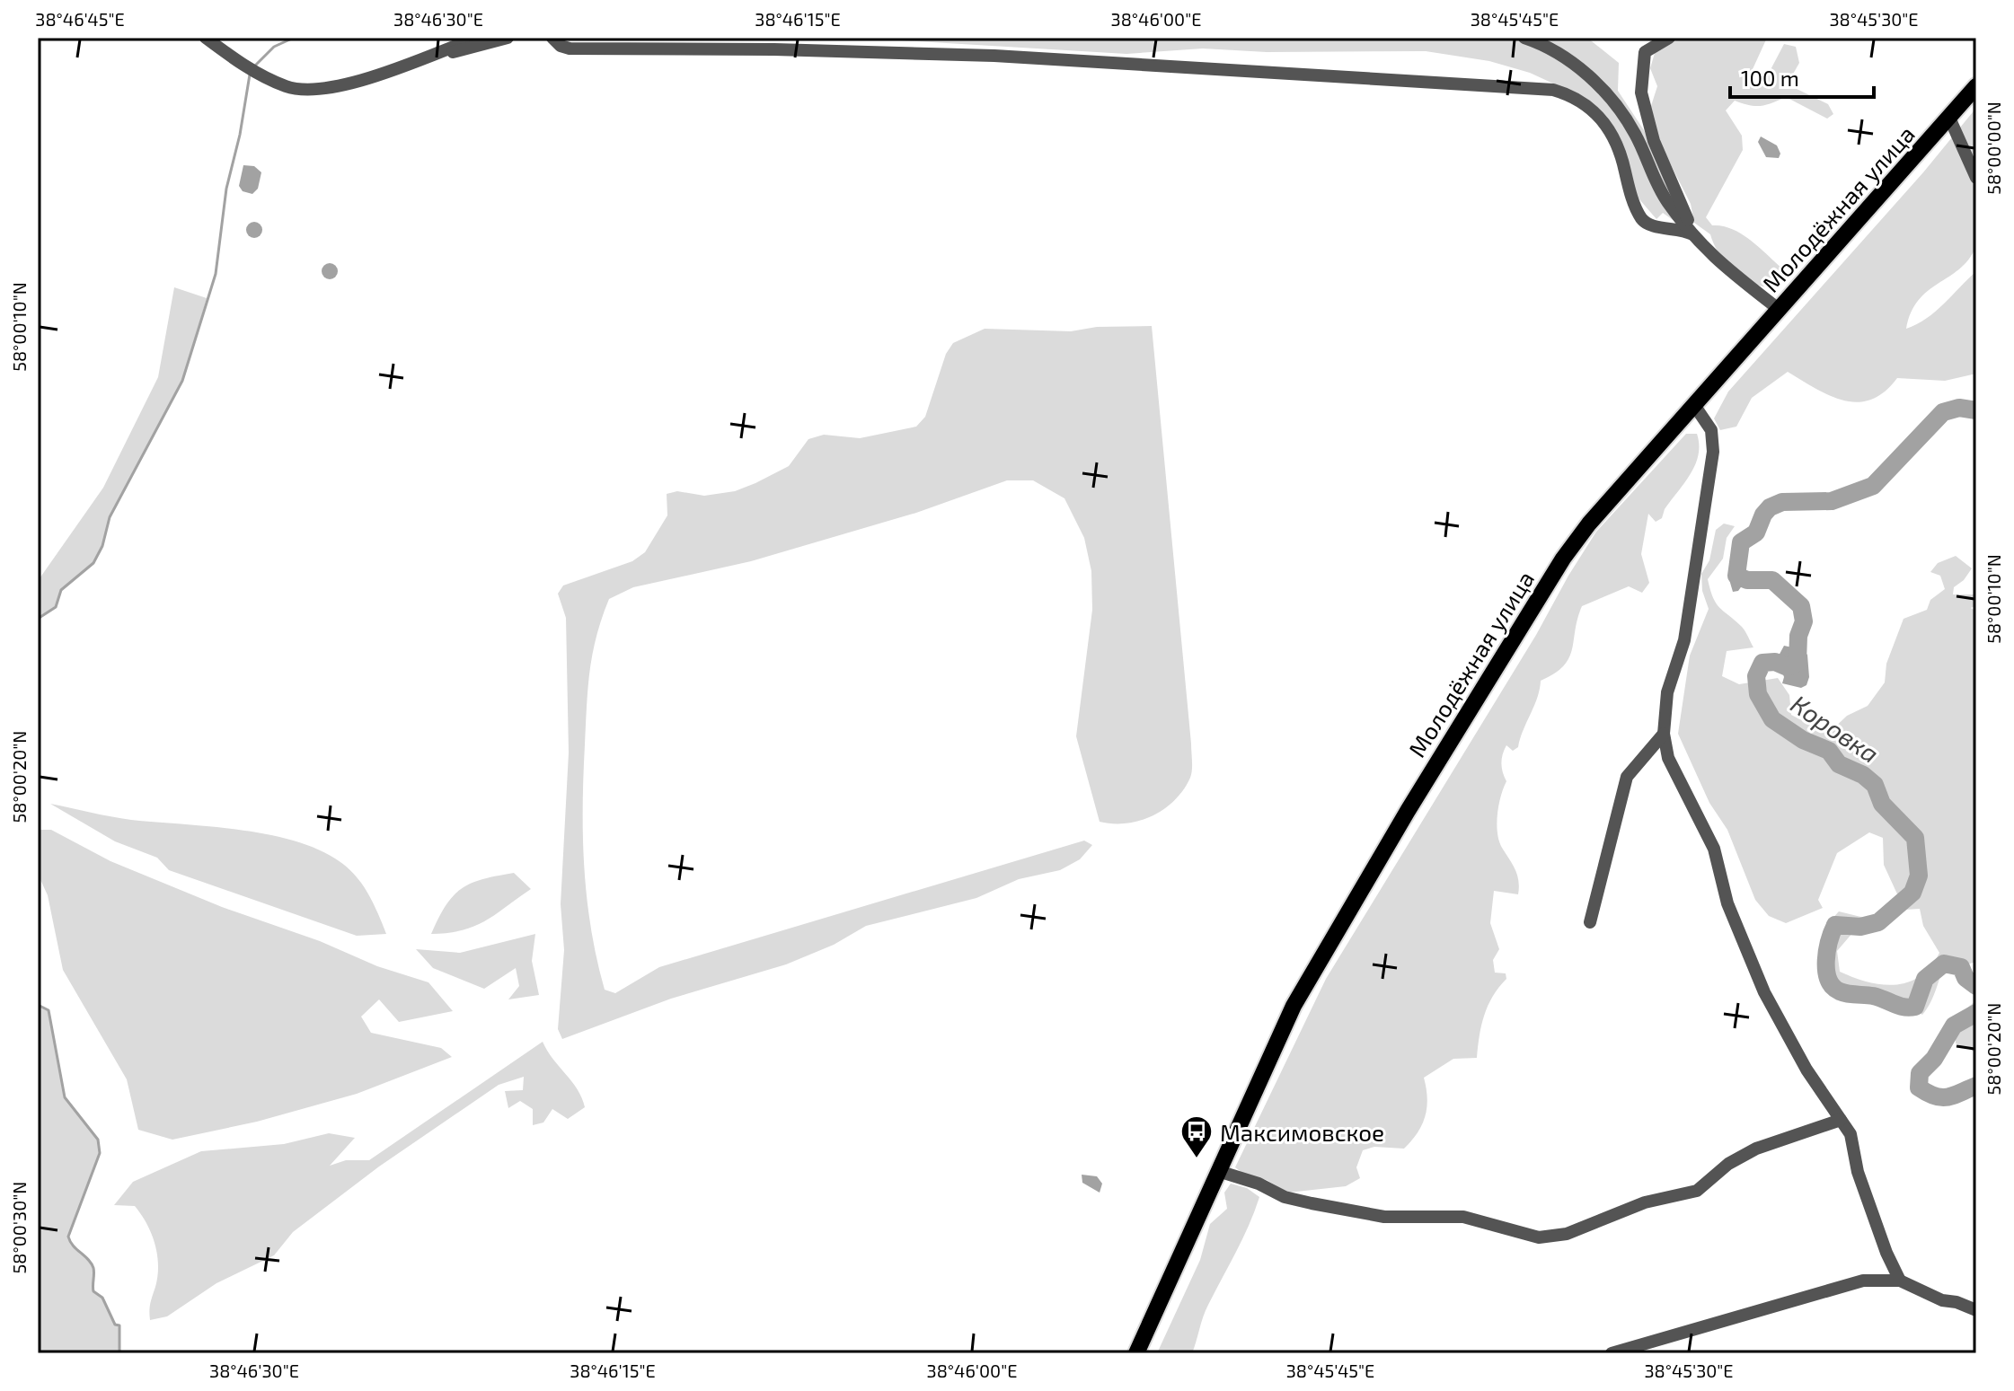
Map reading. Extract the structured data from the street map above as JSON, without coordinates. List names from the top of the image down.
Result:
{
  "streets": {
    "main road": ["Молодёжная улица"]
  },
  "water": ["Коровка"],
  "places": {
    "bus stop": ["Максимовское"]
  },
  "scale_bar": "100 m",
  "coordinates": [
    "38°46'45\"E",
    "38°46'30\"E",
    "38°46'15\"E",
    "38°46'00\"E",
    "38°45'45\"E",
    "38°45'30\"E",
    "58°00'00\"N",
    "58°00'10\"N",
    "58°00'20\"N",
    "58°00'30\"N"
  ]
}
